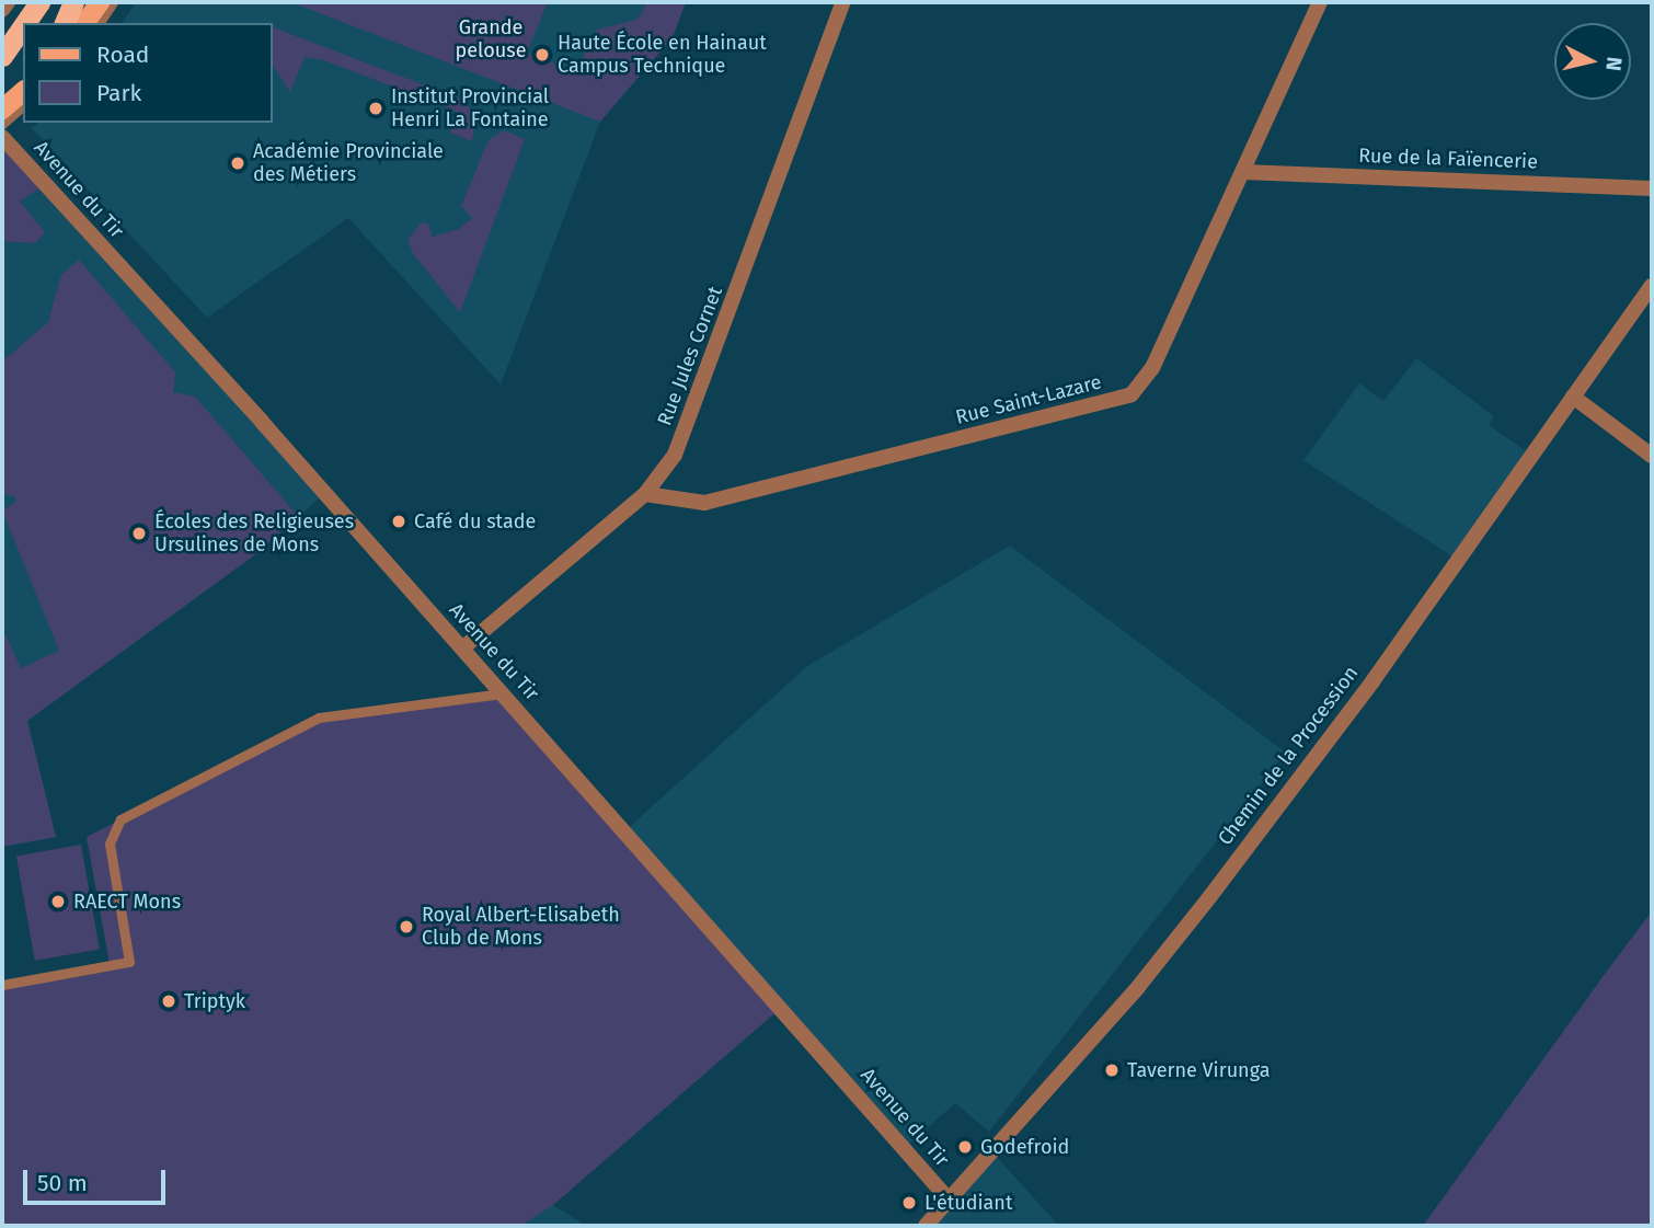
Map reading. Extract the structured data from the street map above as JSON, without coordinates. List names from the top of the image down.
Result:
{
  "streets": {
    "street": [
      "Rue de la Faïencerie",
      "Avenue du Tir",
      "Rue Jules Cornet",
      "Rue Saint-Lazare",
      "Chemin de la Procession"
    ]
  },
  "crossings": [
    ["Rue de la Faïencerie", "Rue Saint-Lazare"],
    ["Avenue du Tir", "Rue Jules Cornet"],
    ["Avenue du Tir", "Chemin de la Procession"],
    ["Rue Jules Cornet", "Rue Saint-Lazare"]
  ],
  "parks": ["Grande pelouse"],
  "places": [
    "Haute École en Hainaut Campus Technique",
    "Institut Provincial Henri La Fontaine",
    "Académie Provinciale des Métiers",
    "Café du stade",
    "Écoles des Religieuses Ursulines de Mons",
    "RAECT Mons",
    "Royal Albert-Elisabeth Club de Mons",
    "Triptyk",
    "Taverne Virunga",
    "Godefroid",
    "L'étudiant"
  ],
  "legend": ["Road", "Park"],
  "scale_bar": "50 m",
  "north": "right"
}
